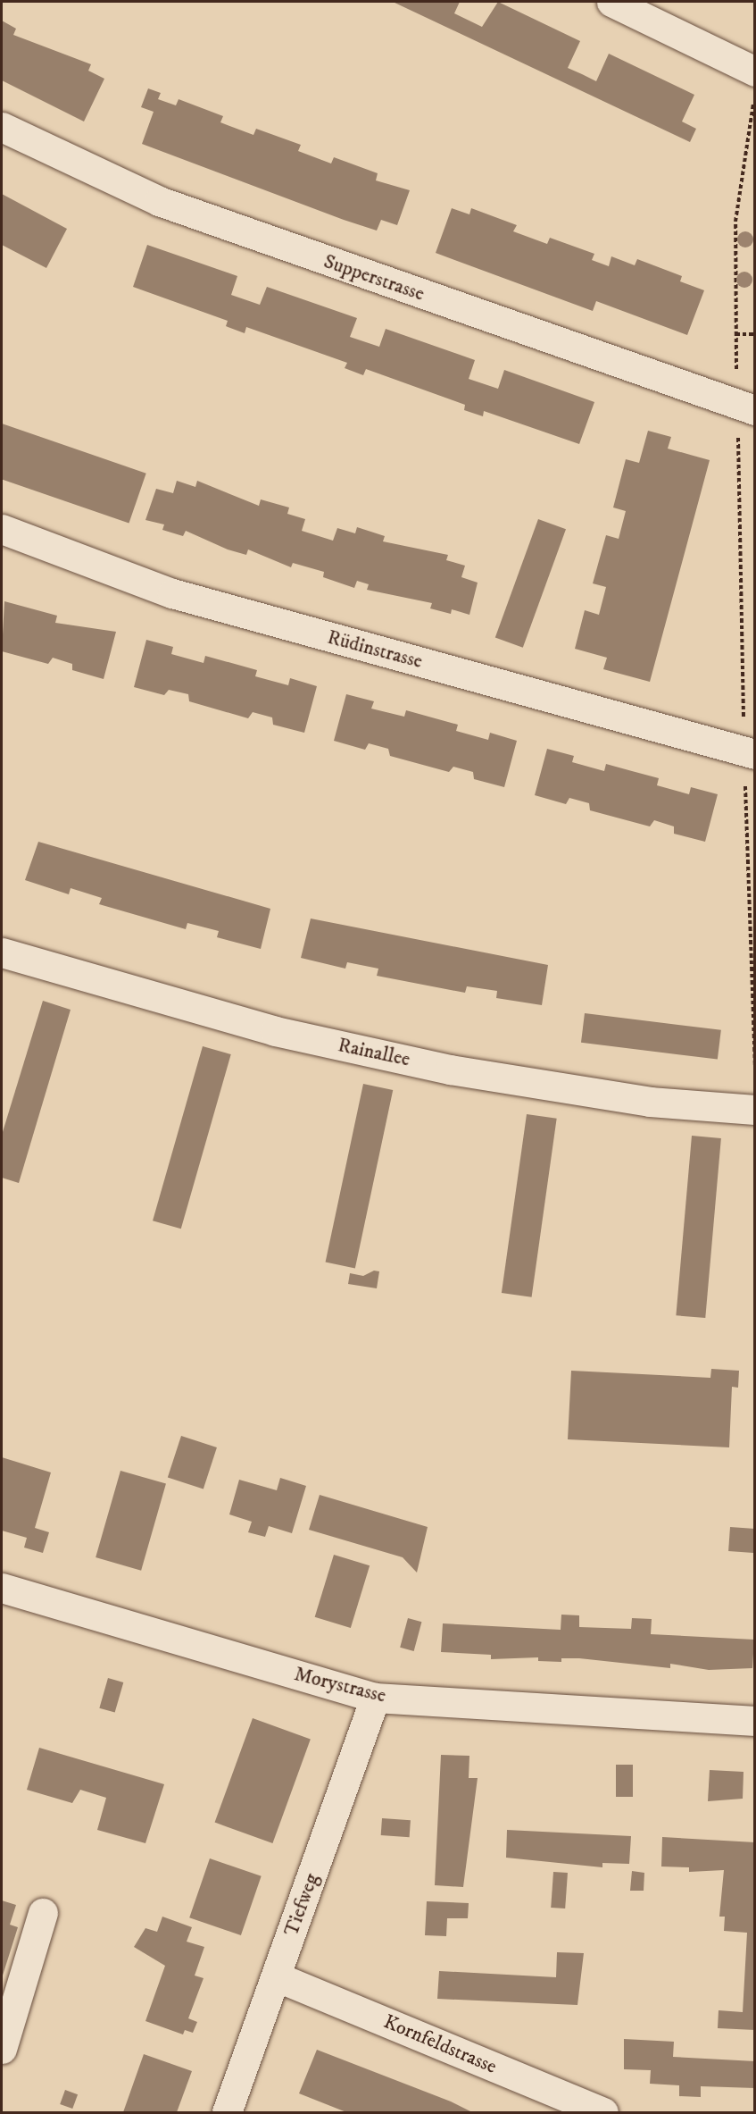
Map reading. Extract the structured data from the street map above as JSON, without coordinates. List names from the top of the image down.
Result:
{
  "streets": {
    "street": [
      "Supperstrasse",
      "Rüdinstrasse",
      "Rainallee",
      "Morystrasse",
      "Tiefweg",
      "Kornfeldstrasse"
    ]
  },
  "crossings": [
    ["Morystrasse", "Tiefweg"],
    ["Tiefweg", "Kornfeldstrasse"]
  ]
}
